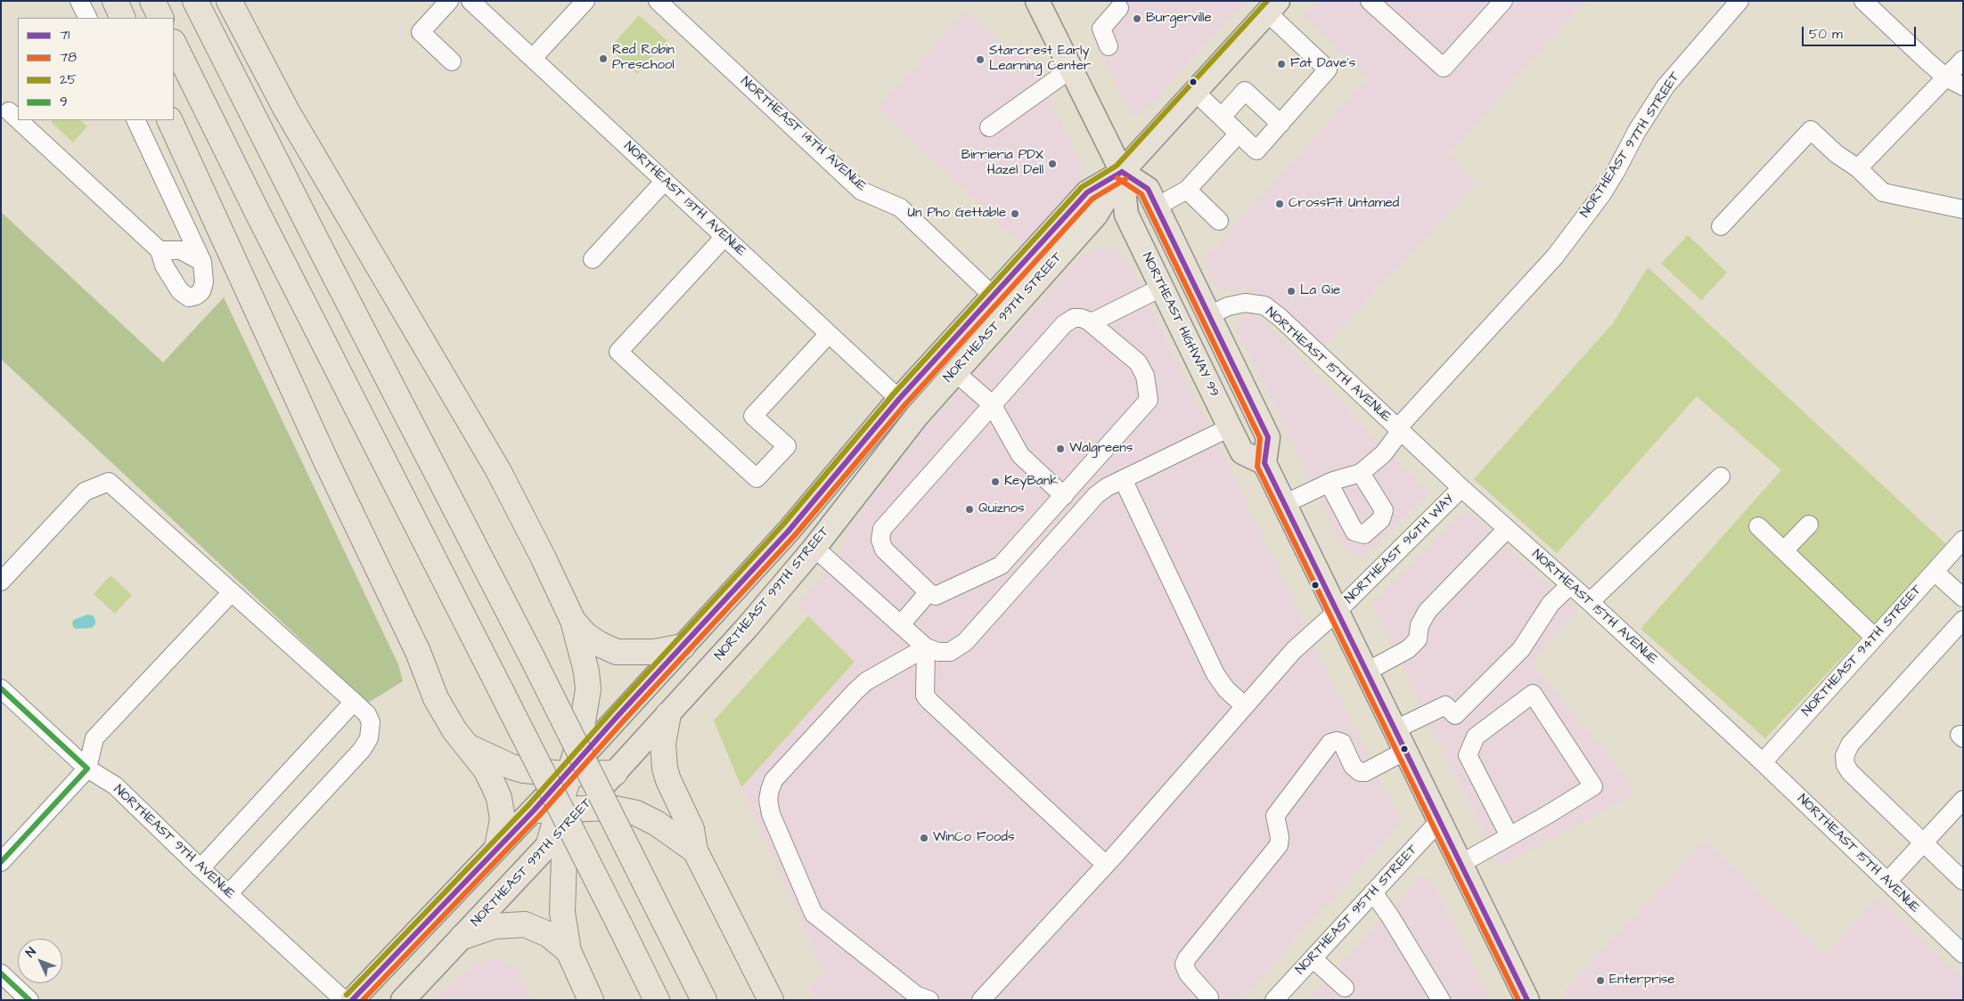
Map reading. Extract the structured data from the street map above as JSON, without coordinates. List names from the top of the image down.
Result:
{
  "streets": {
    "main road": ["NORTHEAST 99TH STREET", "NORTHEAST HIGHWAY 99"],
    "street": [
      "NORTHEAST 14TH AVENUE",
      "NORTHEAST 97TH STREET",
      "NORTHEAST 13TH AVENUE",
      "NORTHEAST 15TH AVENUE",
      "NORTHEAST 96TH WAY",
      "NORTHEAST 94TH STREET",
      "NORTHEAST 9TH AVENUE",
      "NORTHEAST 95TH STREET"
    ]
  },
  "crossings": [
    ["NORTHEAST 14TH AVENUE", "NORTHEAST 99TH STREET"],
    ["NORTHEAST 97TH STREET", "NORTHEAST 15TH AVENUE"],
    ["NORTHEAST 13TH AVENUE", "NORTHEAST 99TH STREET"],
    ["NORTHEAST 99TH STREET", "NORTHEAST HIGHWAY 99"],
    ["NORTHEAST 15TH AVENUE", "NORTHEAST 96TH WAY"],
    ["NORTHEAST 15TH AVENUE", "NORTHEAST 94TH STREET"]
  ],
  "places": [
    "Burgerville",
    "Red Robin Preschool",
    "Starcrest Early Learning Center",
    "Fat Dave's",
    "Birrieria PDX Hazel Dell",
    "CrossFit Untamed",
    "Un Pho Gettable",
    "La Qie",
    "Walgreens",
    "KeyBank",
    "Quiznos",
    "WinCo Foods",
    "Enterprise"
  ],
  "lines": [
    "transit line 25",
    "transit line 71",
    "transit line 78",
    "transit line 9"
  ],
  "legend": [
    "71",
    "78",
    "25",
    "9"
  ],
  "scale_bar": "50 m",
  "north": "top left"
}
